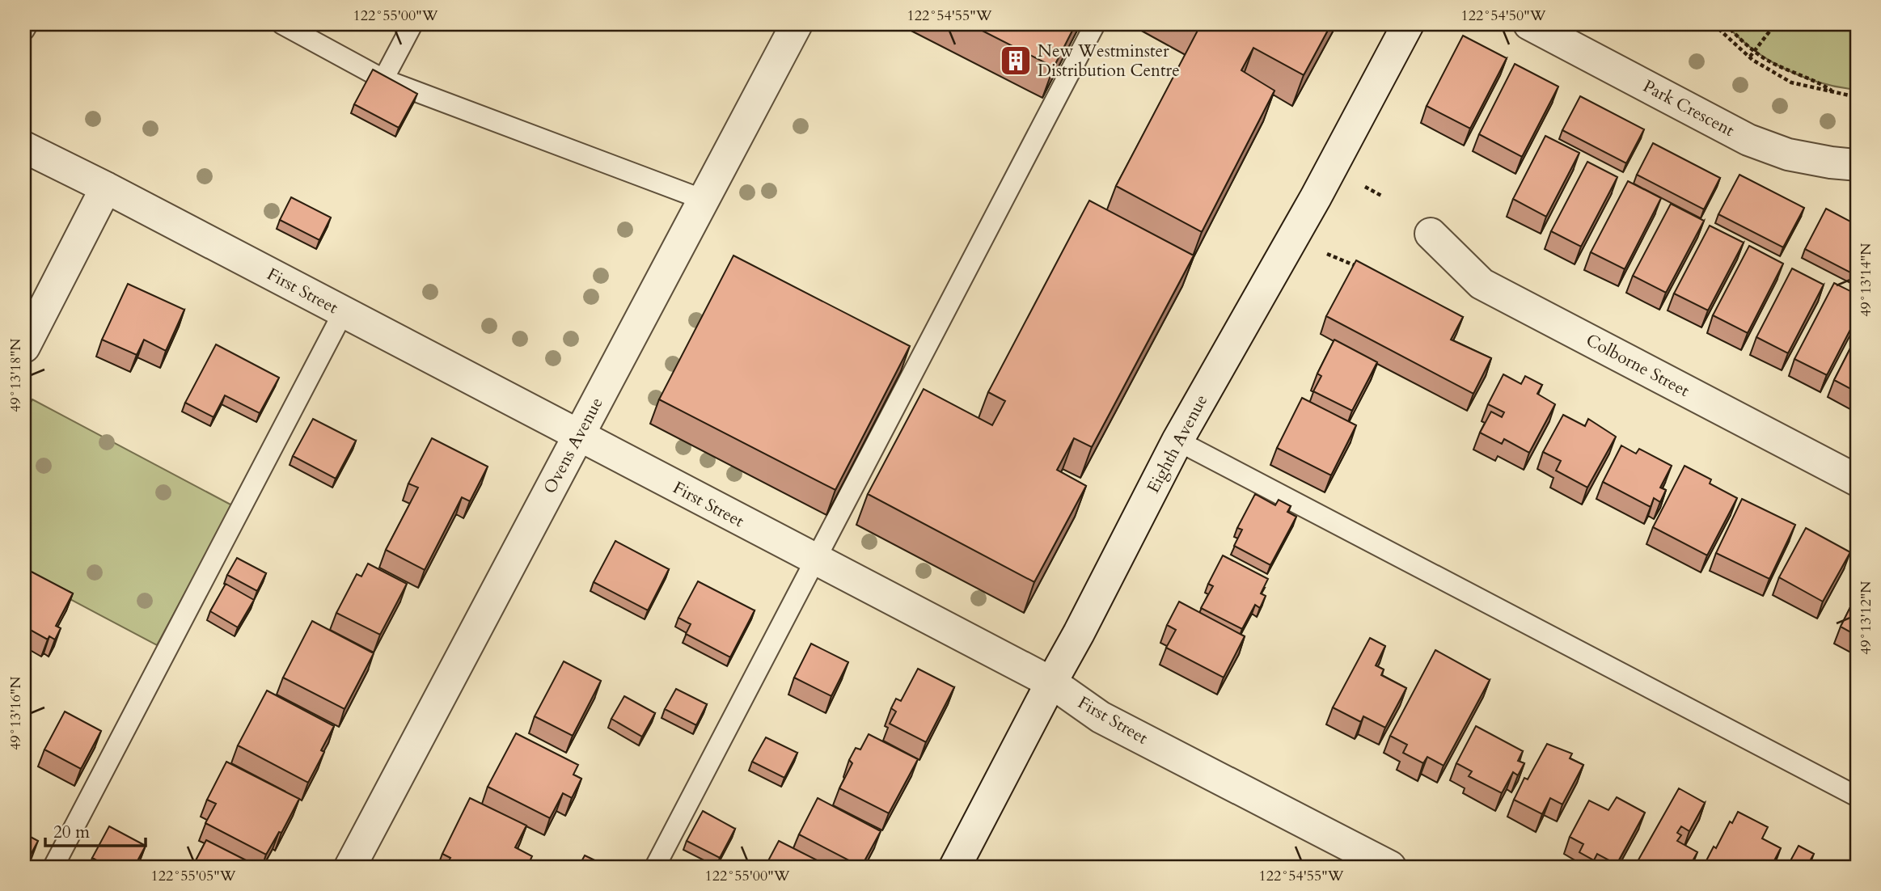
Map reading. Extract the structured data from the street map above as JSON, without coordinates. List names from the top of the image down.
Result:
{
  "streets": {
    "street": [
      "Park Crescent",
      "First Street",
      "Colborne Street",
      "Eighth Avenue",
      "Ovens Avenue"
    ]
  },
  "crossings": [
    ["First Street", "Eighth Avenue"],
    ["First Street", "Ovens Avenue"]
  ],
  "places": {
    "building": ["New Westminster Distribution Centre"]
  },
  "scale_bar": "20 m",
  "coordinates": [
    "122°55'00\"W",
    "122°54'55\"W",
    "122°54'50\"W",
    "49°13'14\"N",
    "49°13'18\"N",
    "49°13'12\"N",
    "49°13'16\"N",
    "122°55'05\"W"
  ]
}
